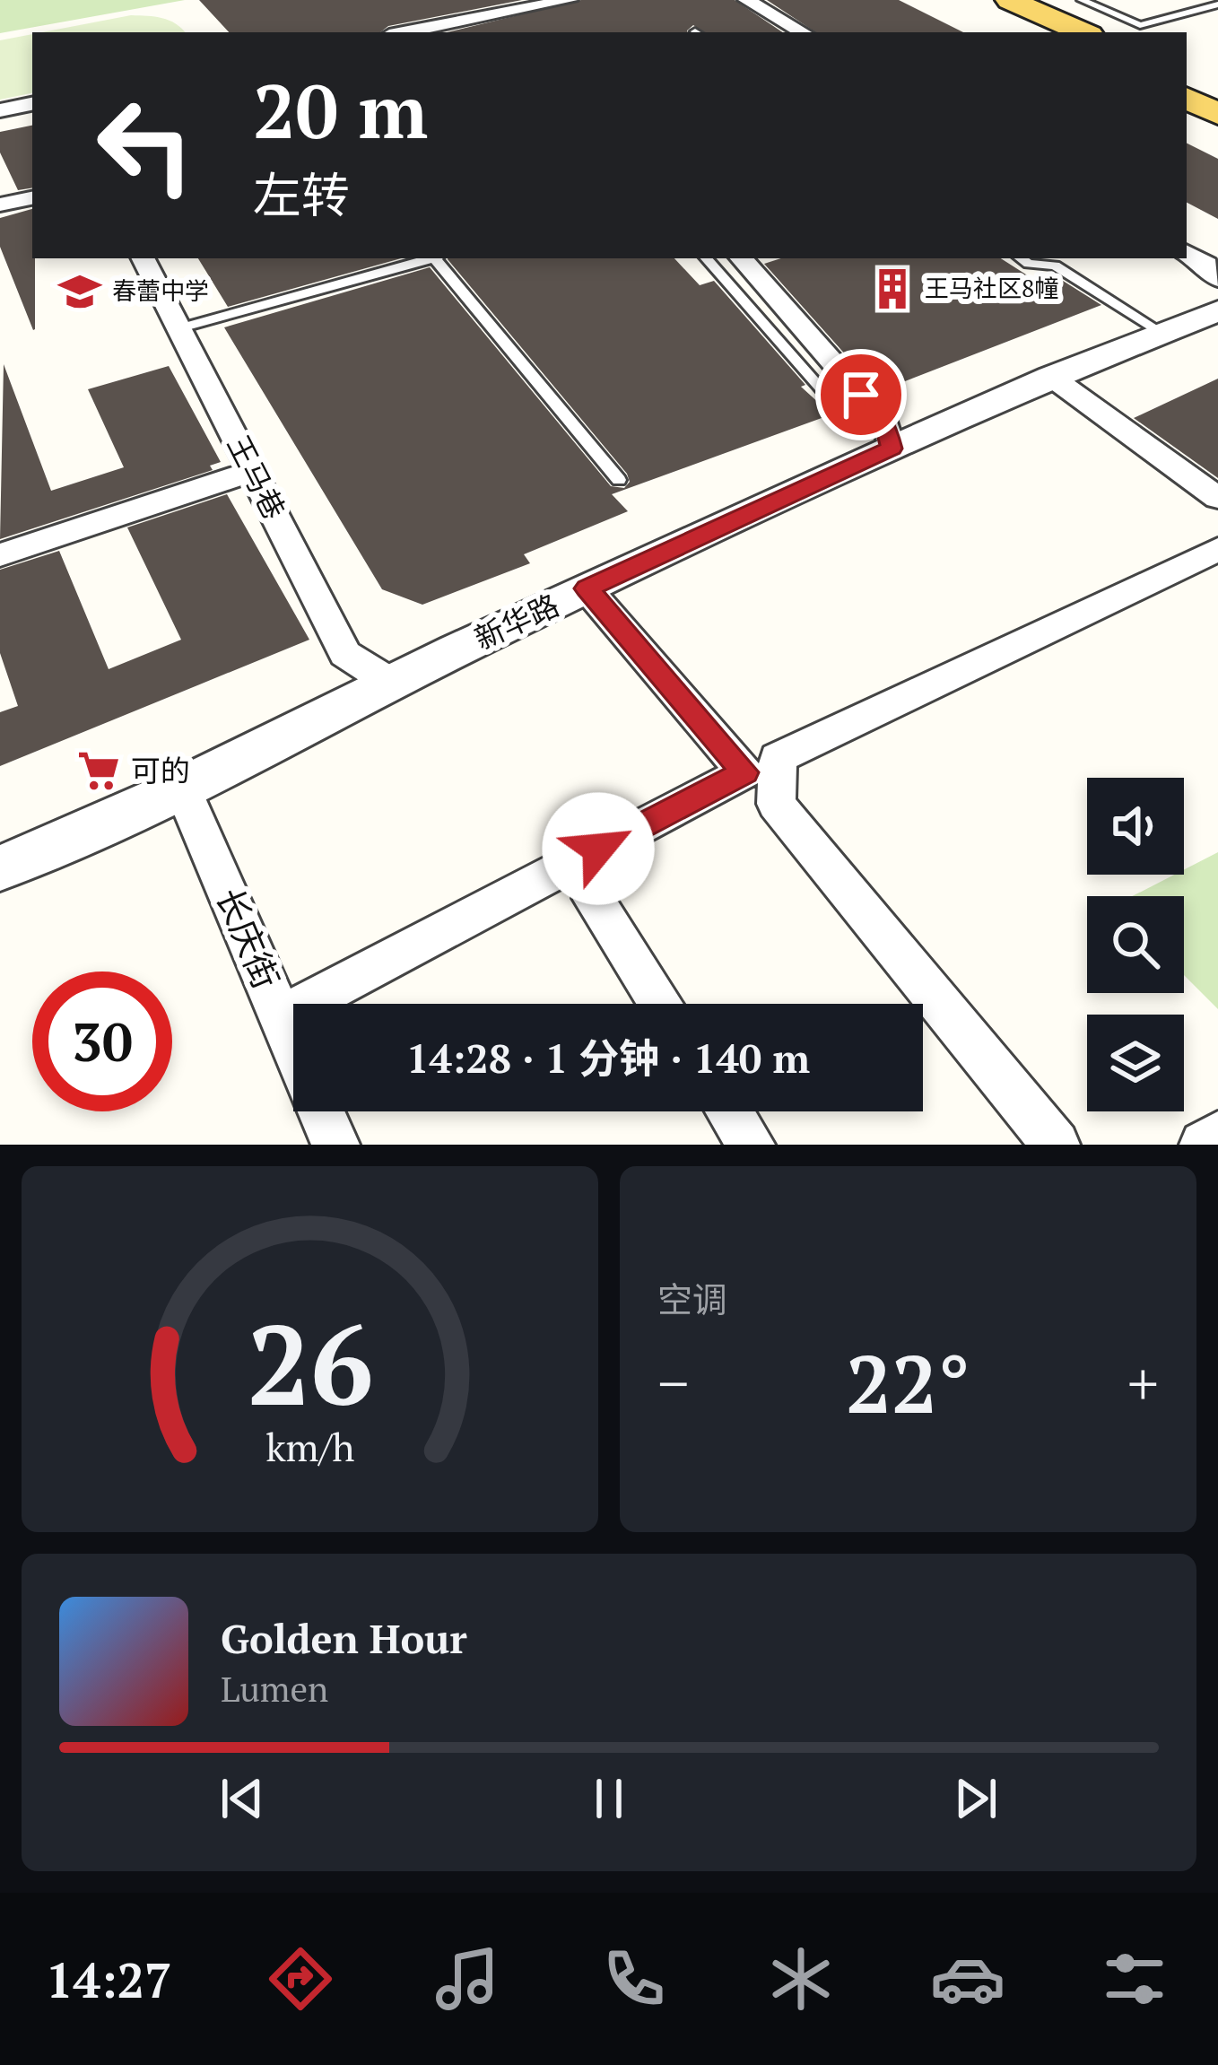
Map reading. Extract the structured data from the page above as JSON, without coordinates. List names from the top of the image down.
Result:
{
  "streets": {
    "street": ["王马巷", "新华路", "长庆街"]
  },
  "crossings": [
    ["王马巷", "新华路"],
    ["新华路", "长庆街"]
  ],
  "places": {
    "building": ["王马社区8幢"],
    "school or university": ["春蕾中学"],
    "supermarket": ["可的"]
  },
  "page": {
    "turn": ["20 m", "左转"],
    "limit": "30",
    "trip": "14:28 · 1 分钟 · 140 m",
    "tile": "空调",
    "heat": ["−", "22°", "+"],
    "song": ["Golden Hour", "Lumen"],
    "tabs": "14:27",
    "gauge": ["26", "km/h"]
  }
}
